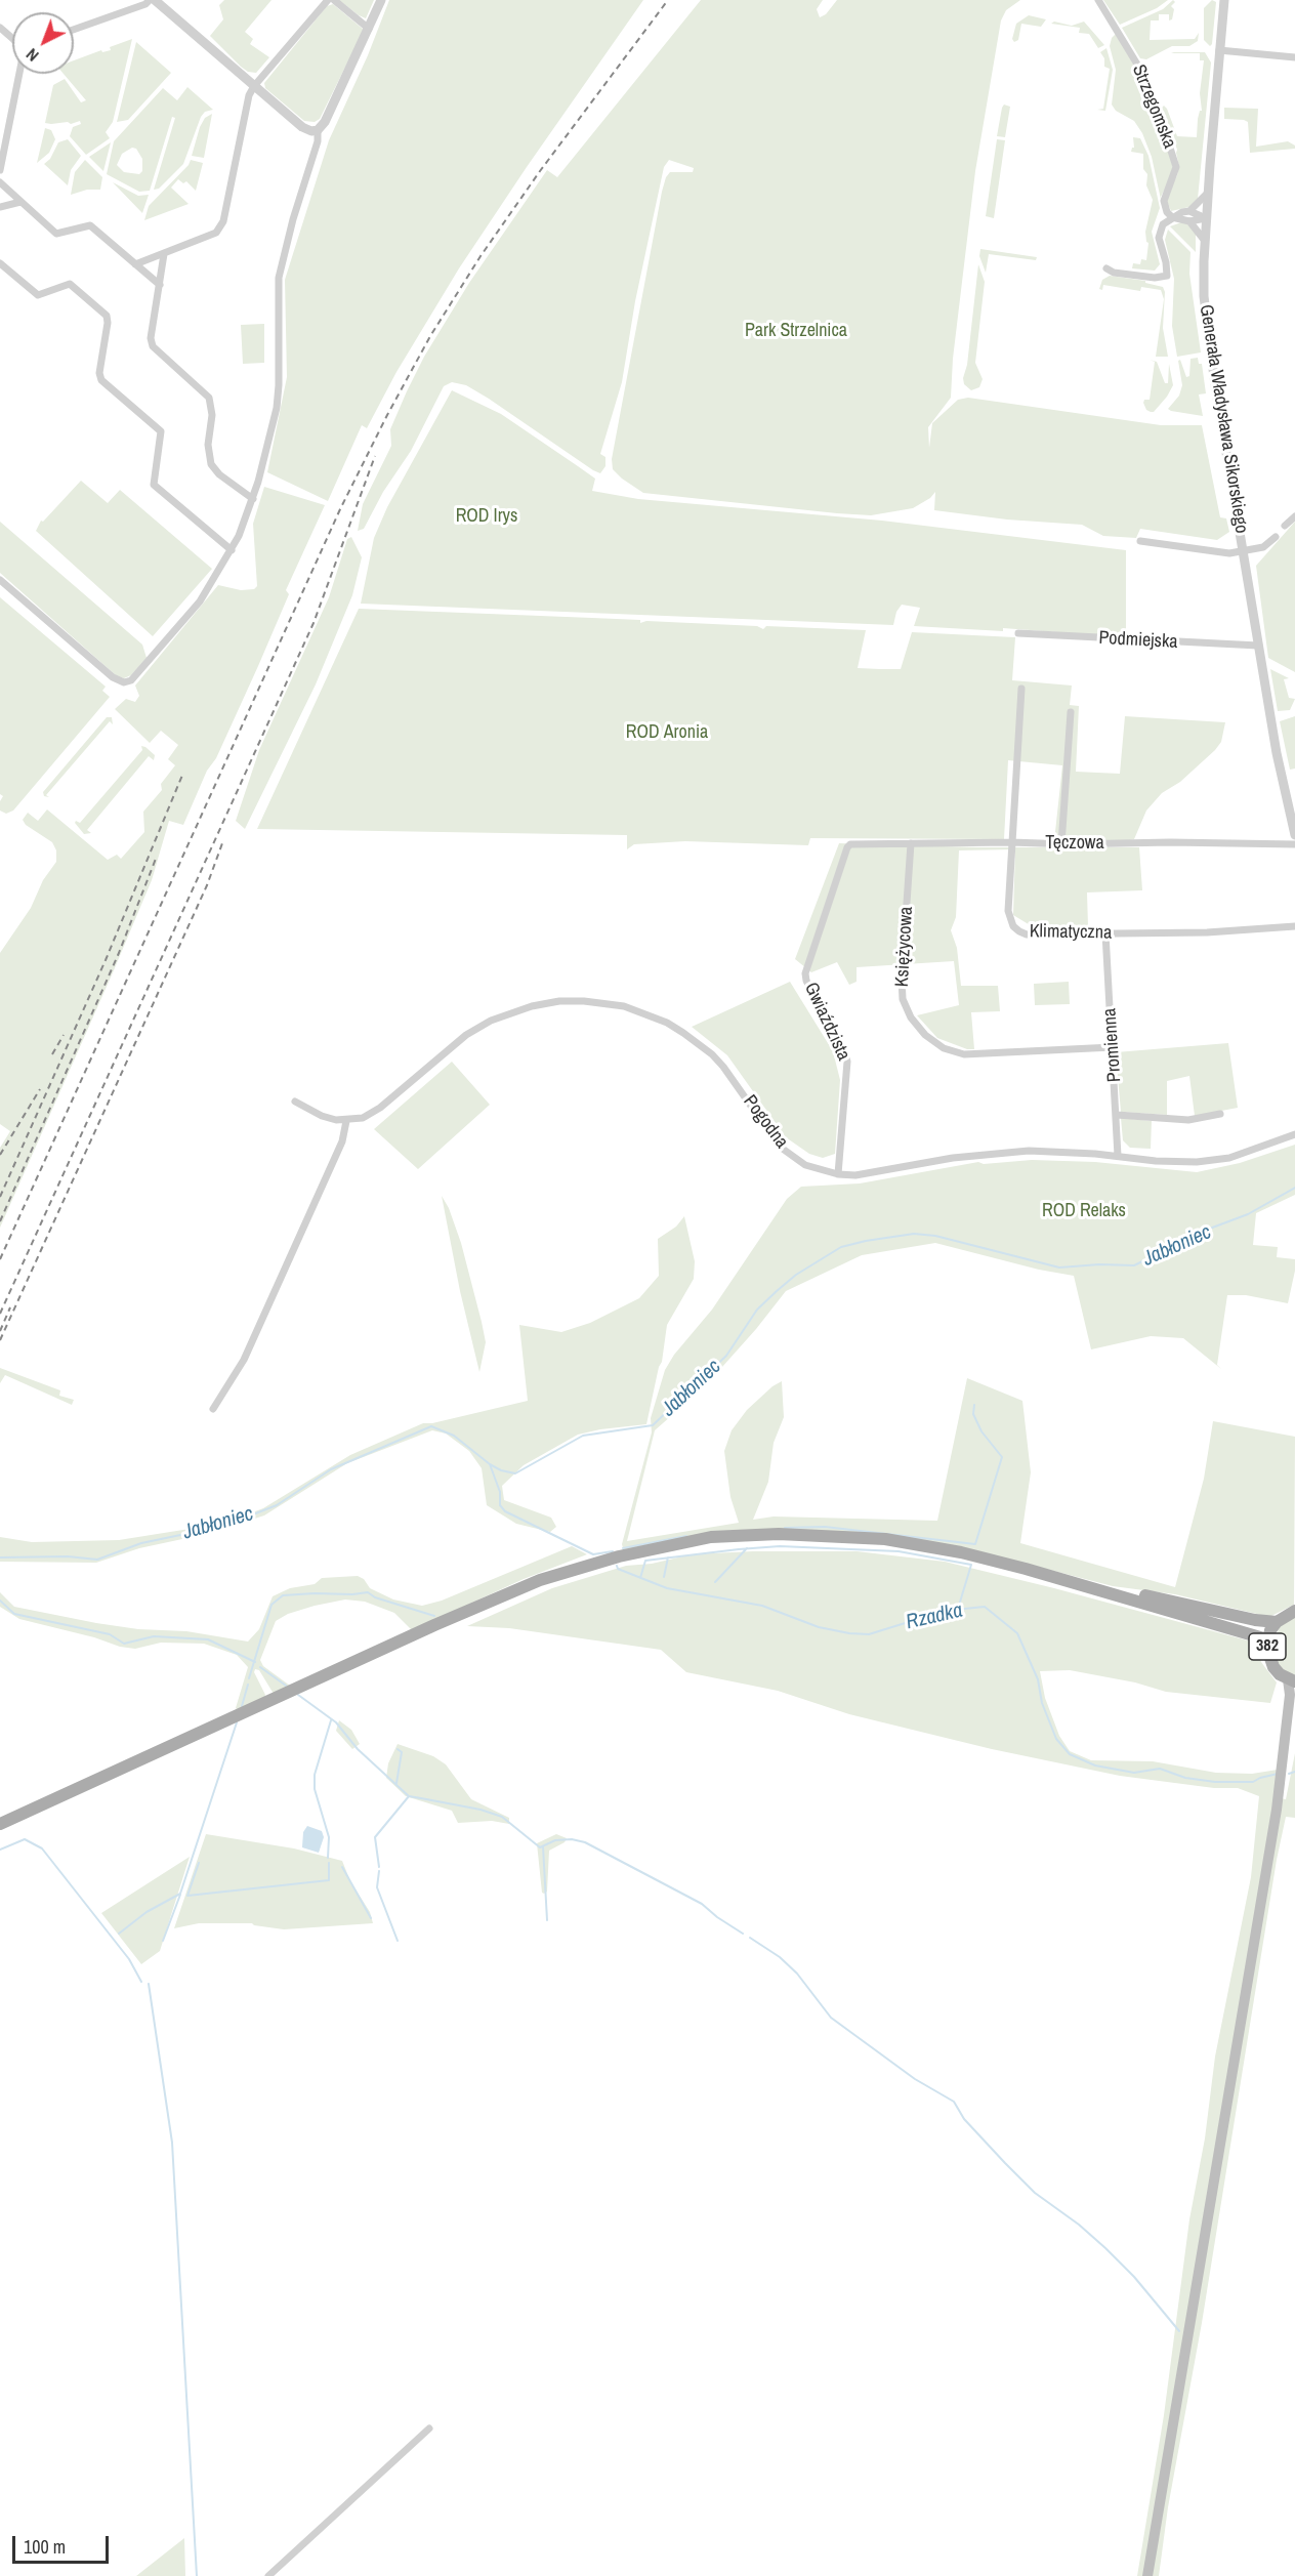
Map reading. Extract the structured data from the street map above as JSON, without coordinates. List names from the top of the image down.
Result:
{
  "streets": {
    "main road": ["382"],
    "street": [
      "Strzegomska",
      "Generała Władysława Sikorskiego",
      "Podmiejska",
      "Tęczowa",
      "Klimatyczna",
      "Księżycowa",
      "Gwiaździsta",
      "Promienna",
      "Pogodna"
    ]
  },
  "crossings": [
    ["Generała Władysława Sikorskiego", "Podmiejska"],
    ["Generała Władysława Sikorskiego", "Tęczowa"],
    ["Tęczowa", "Klimatyczna"],
    ["Tęczowa", "Księżycowa"],
    ["Tęczowa", "Gwiaździsta"],
    ["Klimatyczna", "Promienna"],
    ["Księżycowa", "Promienna"],
    ["Gwiaździsta", "Pogodna"],
    ["Promienna", "Pogodna"]
  ],
  "water": ["Jabłoniec", "Rzadka"],
  "parks": [
    "Park Strzelnica",
    "ROD Irys",
    "ROD Aronia",
    "ROD Relaks"
  ],
  "scale_bar": "100 m",
  "north": "bottom left"
}
